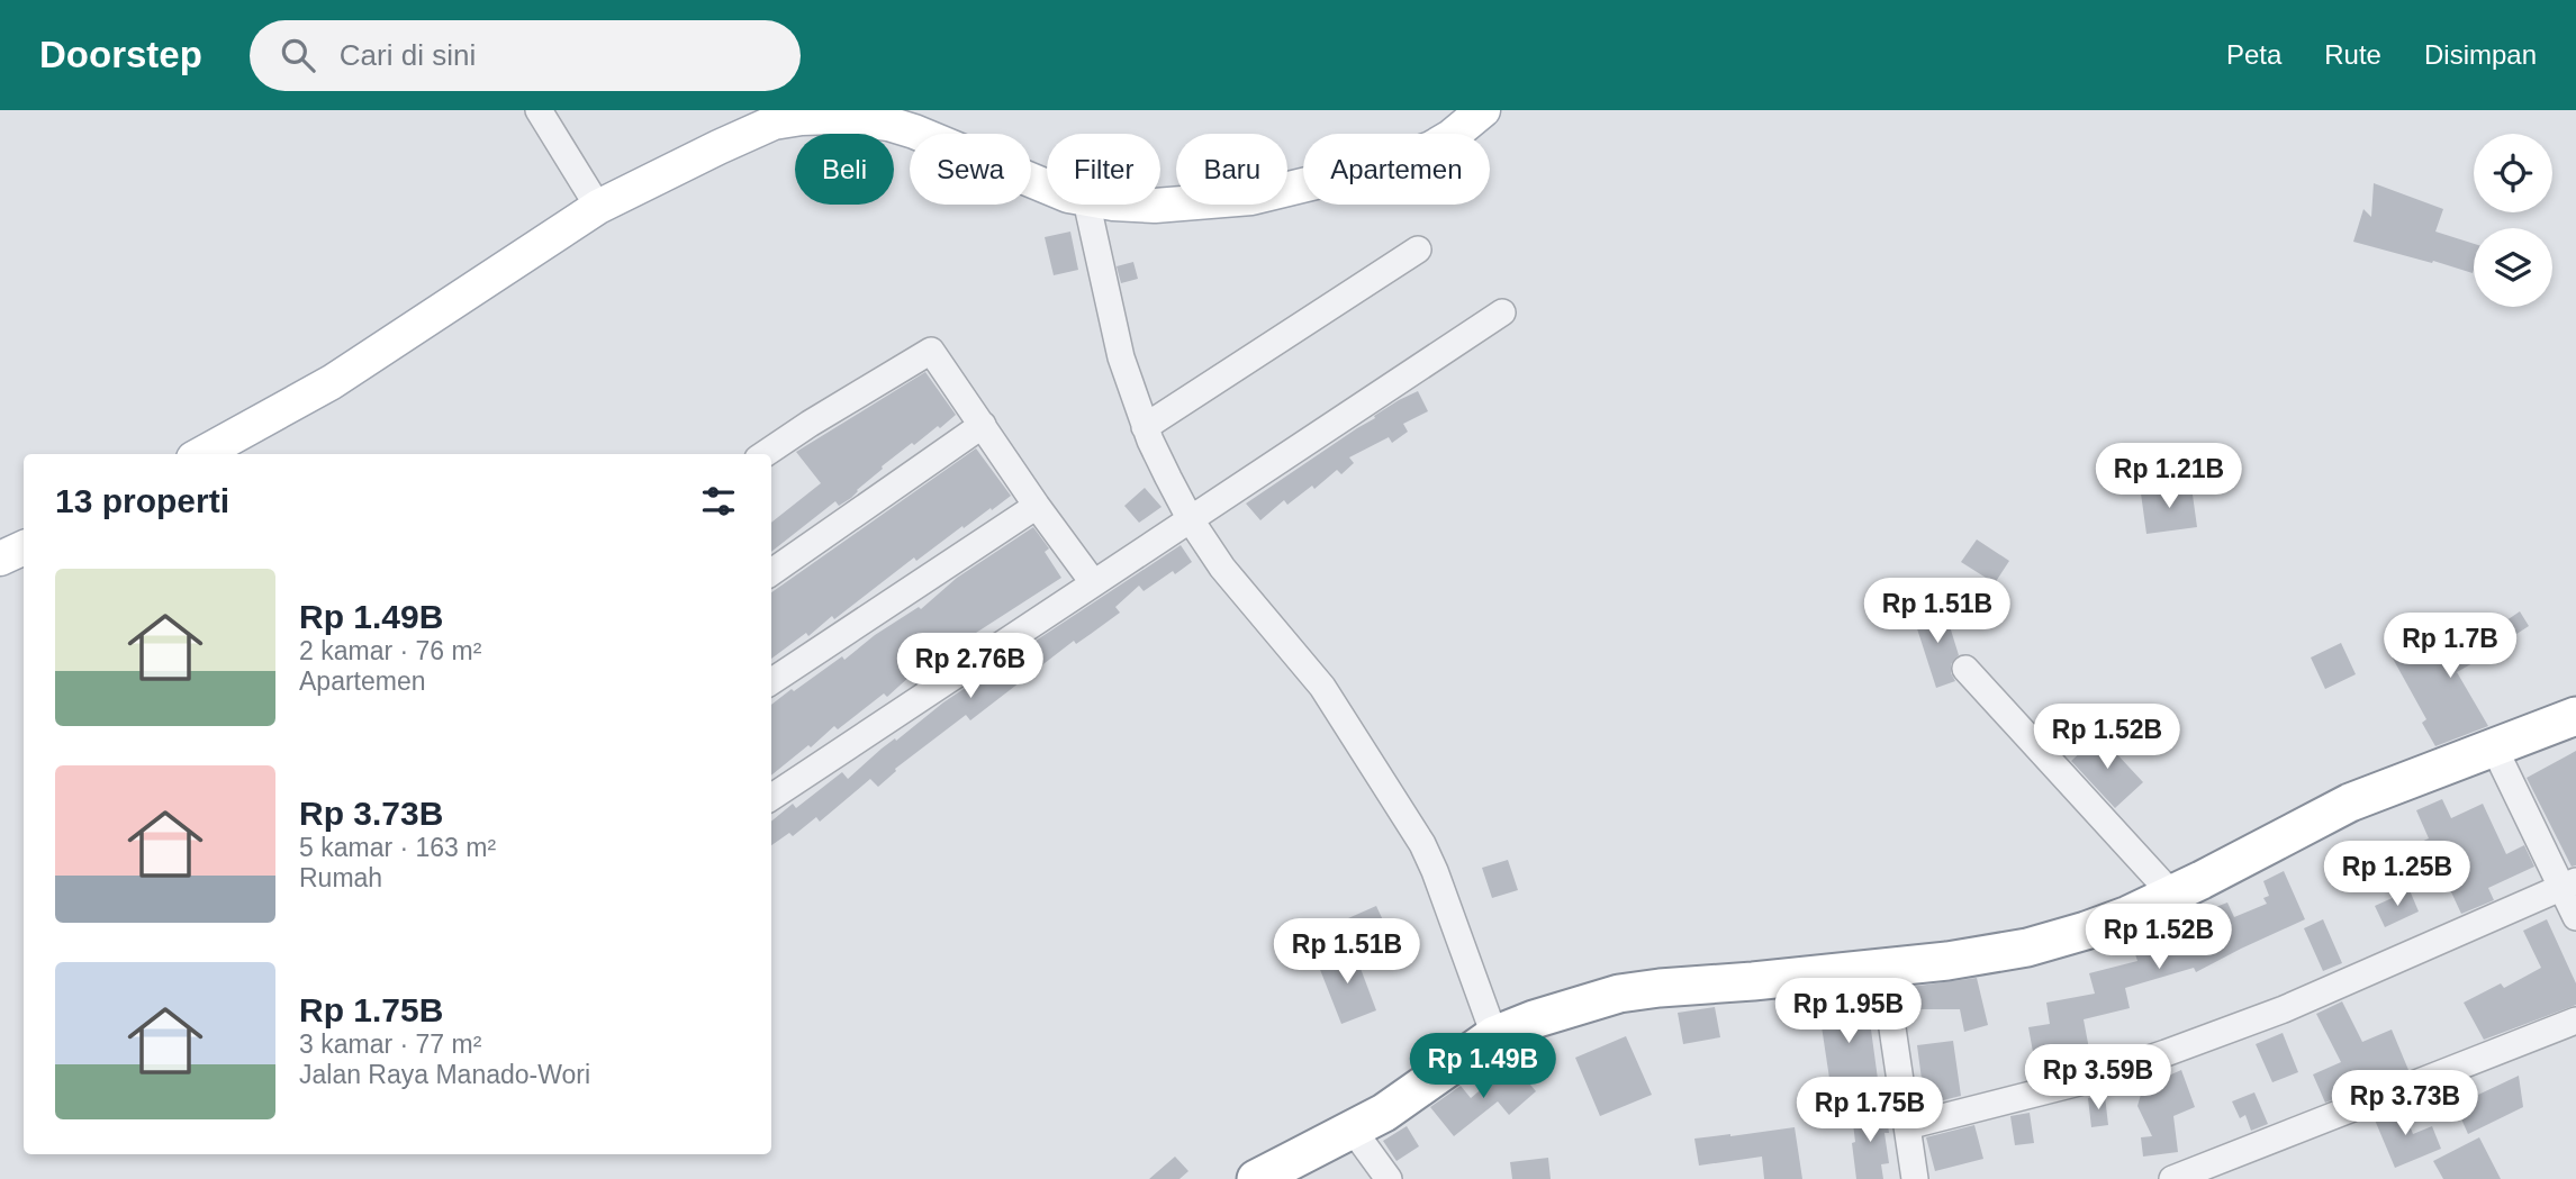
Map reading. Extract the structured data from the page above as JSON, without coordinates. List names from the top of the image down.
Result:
{
  "page": {
    "header": "Doorstep",
    "search": "Cari di sini",
    "nav": ["Peta", "Rute", "Disimpan"],
    "chip": [
      "Beli",
      "Sewa",
      "Filter",
      "Baru",
      "Apartemen"
    ],
    "price": [
      "Rp 1.21B",
      "Rp 1.51B",
      "Rp 1.7B",
      "Rp 2.76B",
      "Rp 1.52B",
      "Rp 1.25B",
      "Rp 1.52B",
      "Rp 1.51B",
      "Rp 1.95B",
      "Rp 1.49B",
      "Rp 3.59B",
      "Rp 3.73B",
      "Rp 1.75B"
    ],
    "heading": "13 properti",
    "list": [
      {
        "name": "Rp 1.49B",
        "note": "2 kamar · 76 m² · Apartemen"
      },
      {
        "name": "Rp 3.73B",
        "note": "5 kamar · 163 m² · Rumah"
      },
      {
        "name": "Rp 1.75B",
        "note": "3 kamar · 77 m² · Jalan Raya Manado-Wori"
      }
    ]
  }
}
